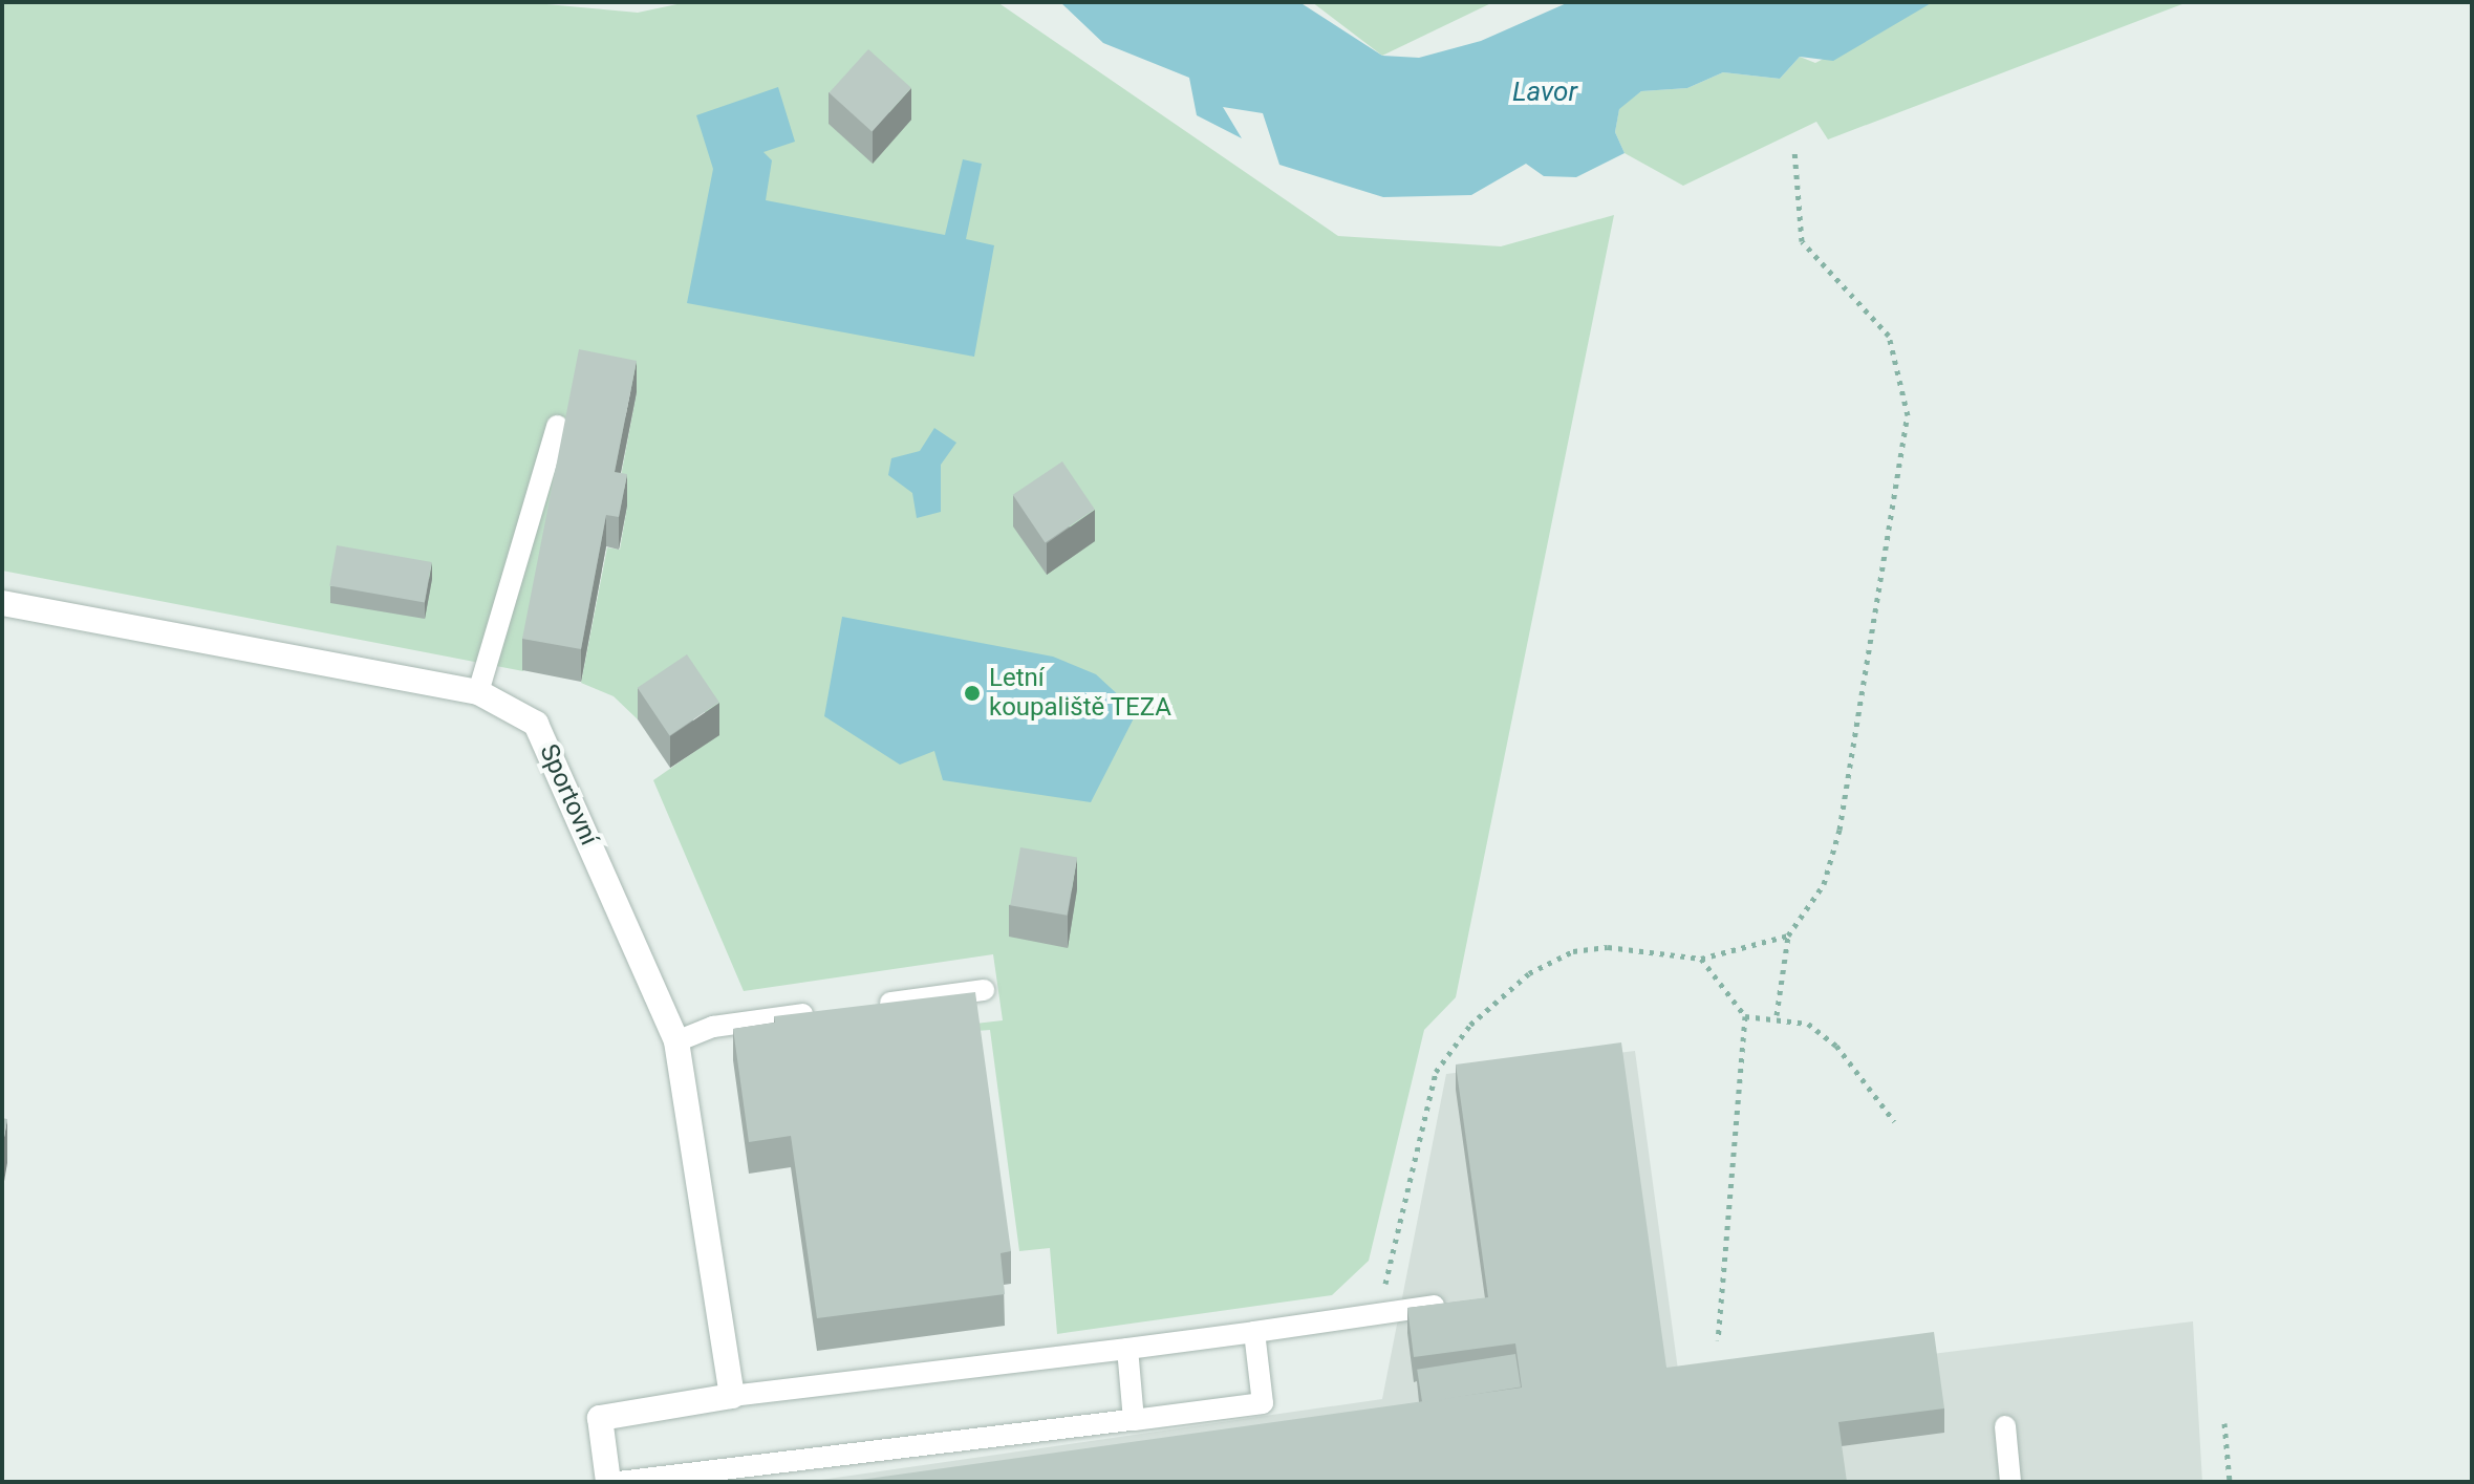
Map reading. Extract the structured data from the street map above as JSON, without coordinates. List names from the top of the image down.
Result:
{
  "streets": {
    "street": ["Sportovní"]
  },
  "water": ["Lavor"],
  "places": ["Letní koupaliště TEZA"]
}
